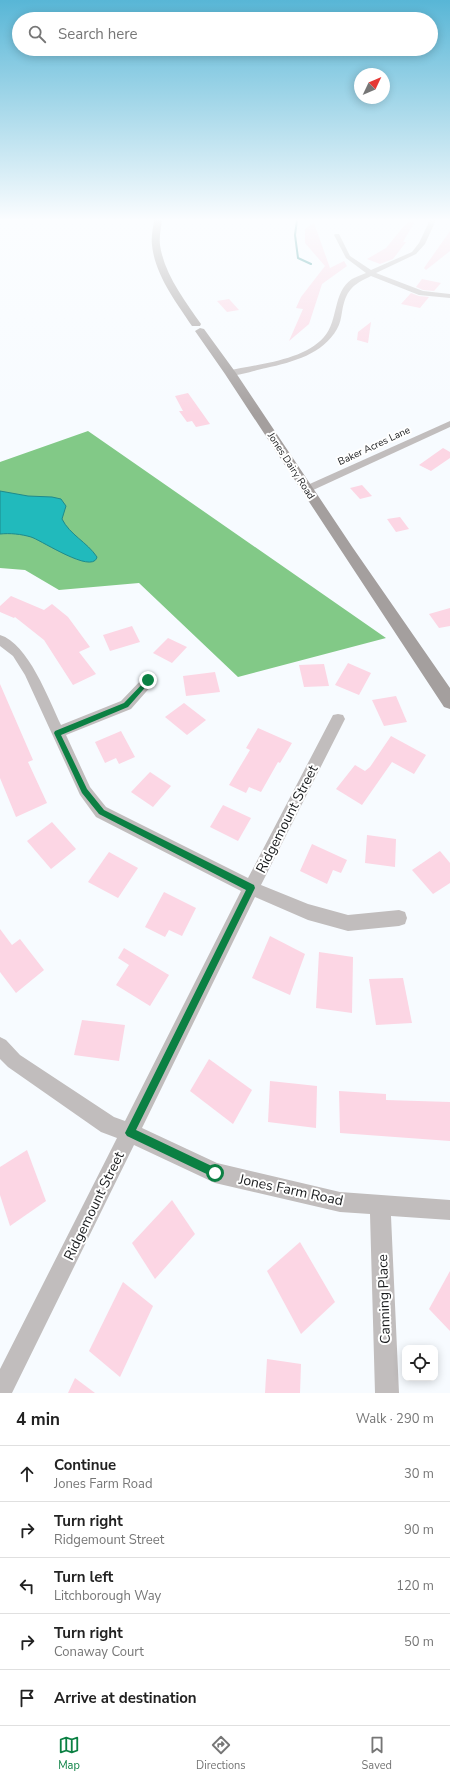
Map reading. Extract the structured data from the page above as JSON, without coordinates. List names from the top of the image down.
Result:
{
  "streets": {
    "street": [
      "Baker Acres Lane",
      "Jones Dairy Road",
      "Ridgemount Street",
      "Jones Farm Road",
      "Canning Place"
    ]
  },
  "crossings": [
    ["Baker Acres Lane", "Jones Dairy Road"],
    ["Ridgemount Street", "Jones Farm Road"],
    ["Jones Farm Road", "Canning Place"]
  ],
  "north": "top right",
  "page": {
    "search": "Search here",
    "heading": ["4 min", "Walk · 290 m"],
    "list": [
      ["Continue", "Jones Farm Road", "30 m"],
      ["Turn right", "Ridgemount Street", "90 m"],
      ["Turn left", "Litchborough Way", "120 m"],
      ["Turn right", "Conaway Court", "50 m"],
      "Arrive at destination"
    ],
    "nav": ["Map", "Directions", "Saved"]
  }
}
